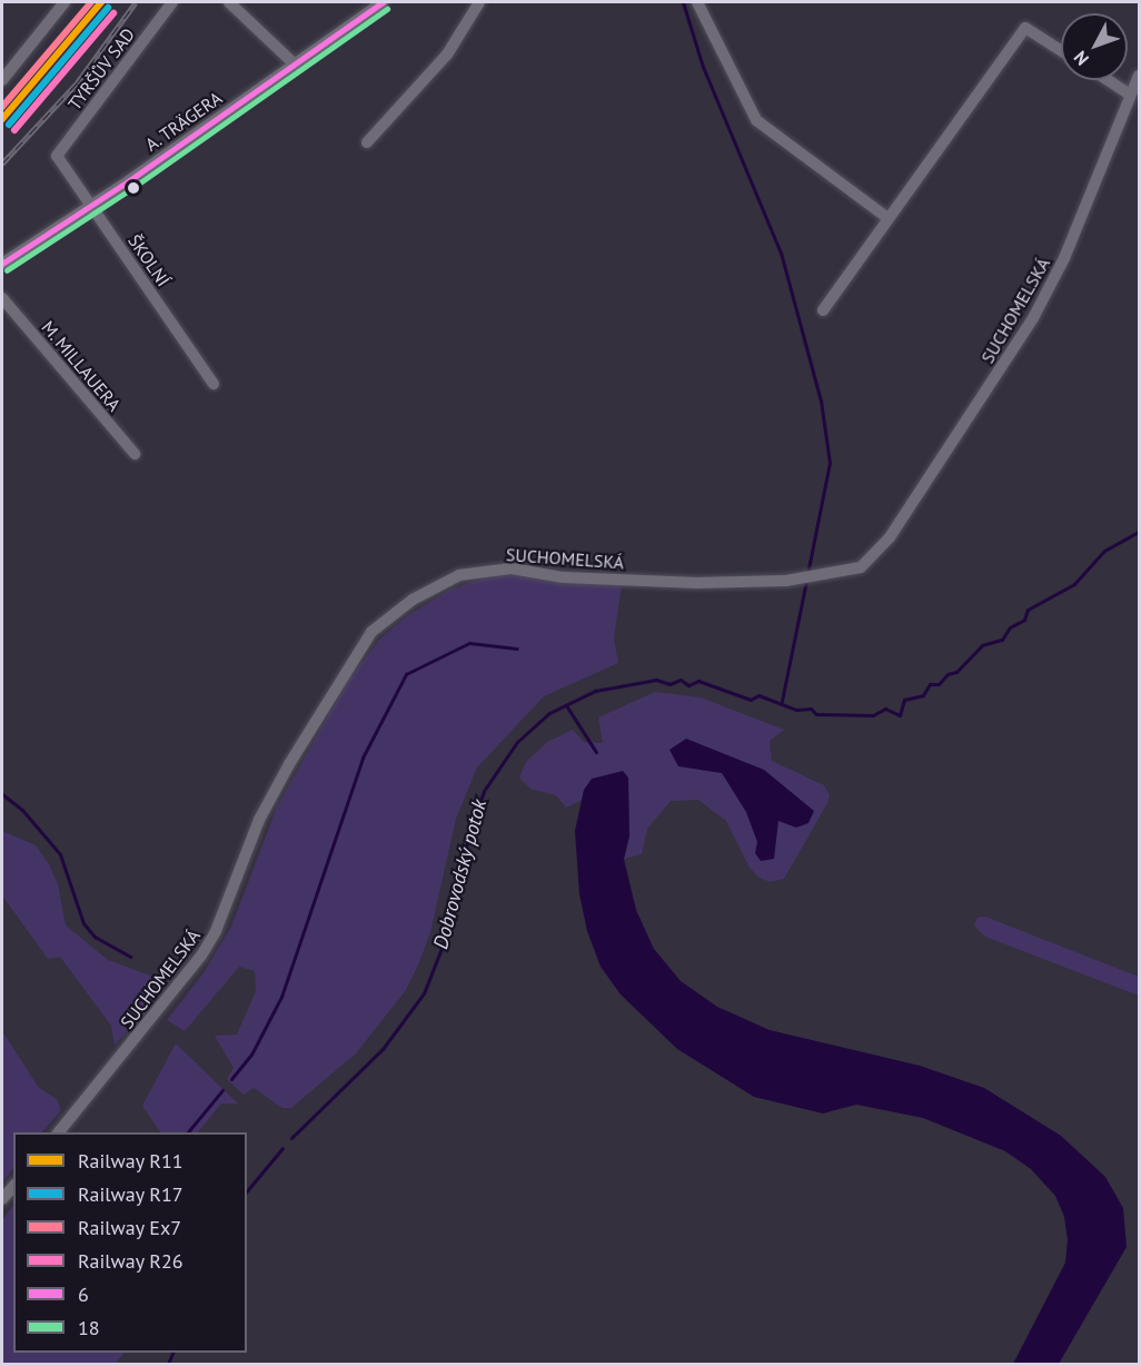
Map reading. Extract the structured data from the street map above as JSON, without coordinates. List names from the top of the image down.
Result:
{
  "streets": {
    "street": [
      "TYRŠŮV SAD",
      "A. TRÄGERA",
      "ŠKOLNÍ",
      "SUCHOMELSKÁ",
      "M. MILLAUERA"
    ]
  },
  "crossings": [
    ["TYRŠŮV SAD", "ŠKOLNÍ"],
    ["A. TRÄGERA", "ŠKOLNÍ"]
  ],
  "water": ["Dobrovodský potok"],
  "lines": [
    "rail line R11",
    "rail line Ex7",
    "transit line 6",
    "rail line R17",
    "transit line 18",
    "rail line R26"
  ],
  "legend": [
    "Railway R11",
    "Railway R17",
    "Railway Ex7",
    "Railway R26",
    "6",
    "18"
  ],
  "north": "bottom left"
}
